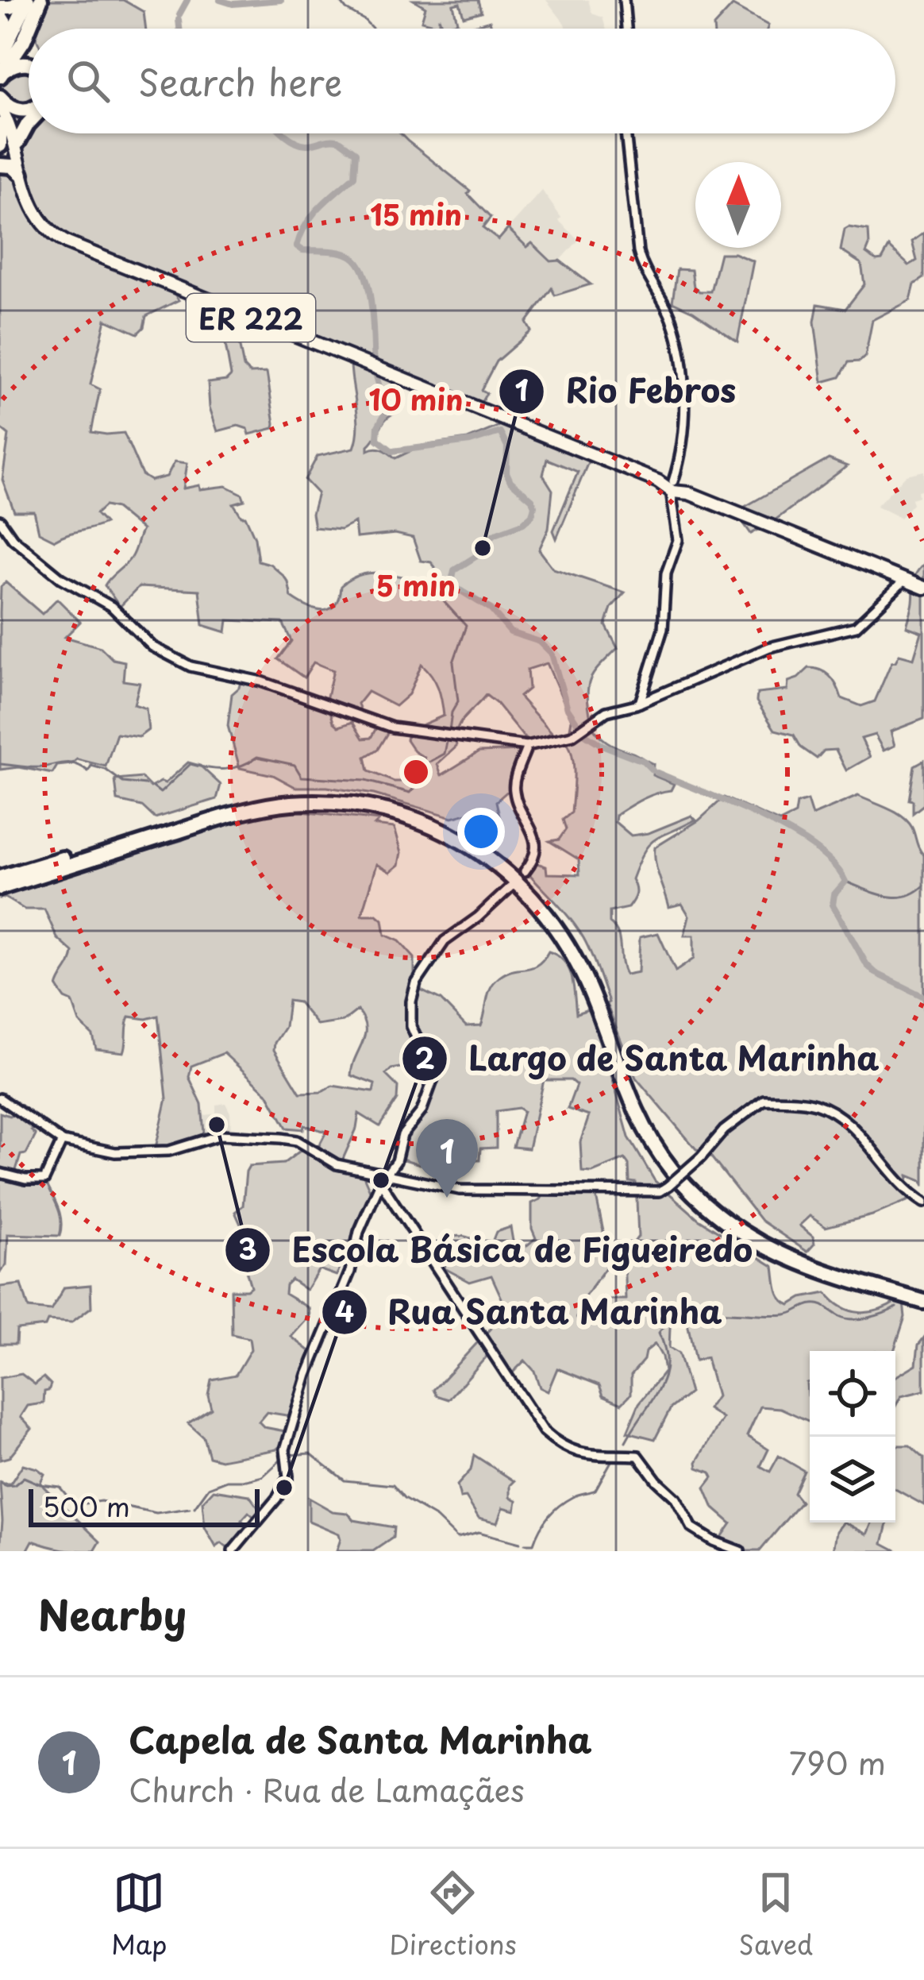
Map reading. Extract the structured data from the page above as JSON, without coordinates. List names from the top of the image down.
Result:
{
  "streets": {
    "main road": ["ER 222"]
  },
  "places": [
    "Rio Febros",
    "Escola Básica de Figueiredo",
    "Largo de Santa Marinha",
    "Rua Santa Marinha"
  ],
  "scale_bar": "500 m",
  "north": "top",
  "page": {
    "search": "Search here",
    "pins": "1",
    "scale": "500 m",
    "heading": "Nearby",
    "list": [
      {
        "mark": "1",
        "name": "Capela de Santa Marinha",
        "note": "Church · Rua de Lamaçães",
        "value": "790 m"
      }
    ],
    "nav": ["Map", "Directions", "Saved"]
  },
  "rings": ["15 min", "10 min", "5 min"]
}
